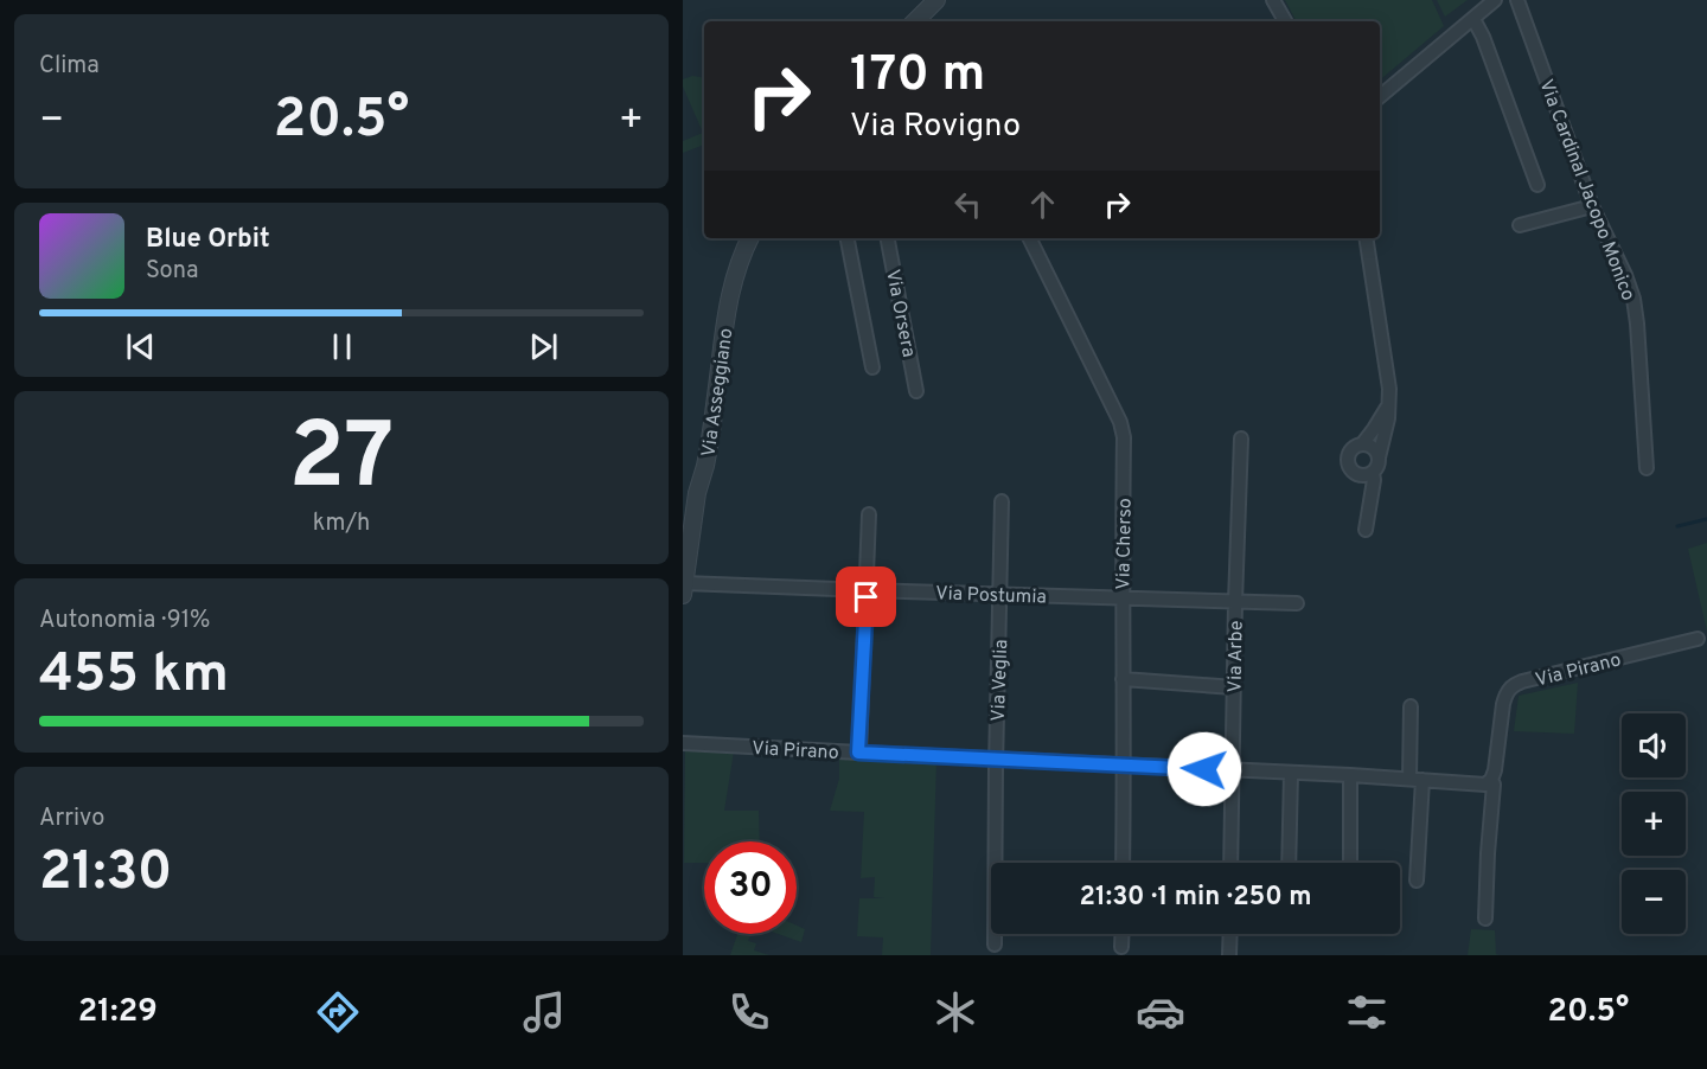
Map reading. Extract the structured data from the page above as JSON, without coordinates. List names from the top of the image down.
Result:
{
  "streets": {
    "street": [
      "Via Cardinal Jacopo Monico",
      "Via Orsera",
      "Via Asseggiano",
      "Via Cherso",
      "Via Postumia",
      "Via Arbe",
      "Via Pirano",
      "Via Veglia"
    ]
  },
  "crossings": [
    ["Via Asseggiano", "Via Postumia"],
    ["Via Cherso", "Via Postumia"],
    ["Via Cherso", "Via Pirano"],
    ["Via Postumia", "Via Arbe"],
    ["Via Postumia", "Via Veglia"],
    ["Via Arbe", "Via Pirano"],
    ["Via Pirano", "Via Veglia"]
  ],
  "page": {
    "tile": [
      "Clima",
      ["27", "km/h"],
      ["Autonomia · 91%", "455 km"],
      ["Arrivo", "21:30"]
    ],
    "turn": ["170 m", "Via Rovigno"],
    "heat": ["−", "20.5°", "+"],
    "song": ["Blue Orbit", "Sona"],
    "map_buttons": ["+", "−"],
    "limit": "30",
    "trip": "21:30 · 1 min · 250 m",
    "tabs": ["21:29", "20.5°"]
  }
}
